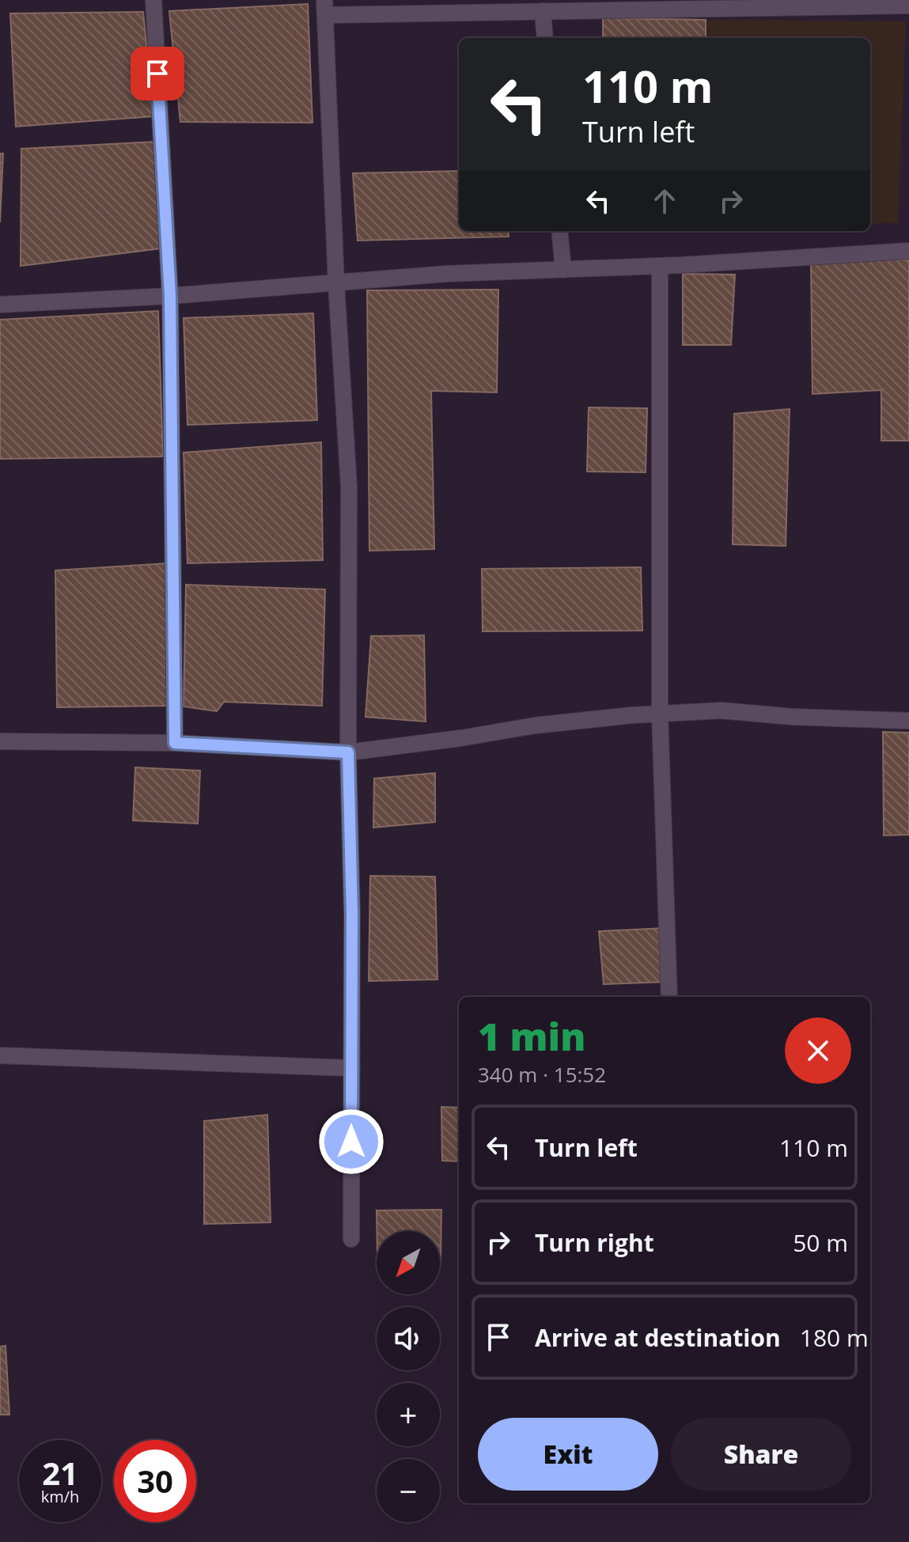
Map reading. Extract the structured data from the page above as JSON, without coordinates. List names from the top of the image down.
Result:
{
  "north": "bottom left",
  "page": {
    "turn": ["110 m", "Turn left"],
    "heading": ["1 min", "340 m · 15:52"],
    "list": [
      {
        "name": "Turn left",
        "value": "110 m"
      },
      {
        "name": "Turn right",
        "value": "50 m"
      },
      {
        "name": "Arrive at destination",
        "value": "180 m"
      }
    ],
    "map_buttons": ["+", "−"],
    "buttons": ["Exit", "Share"],
    "speed": "21 km/h",
    "limit": "30"
  }
}
